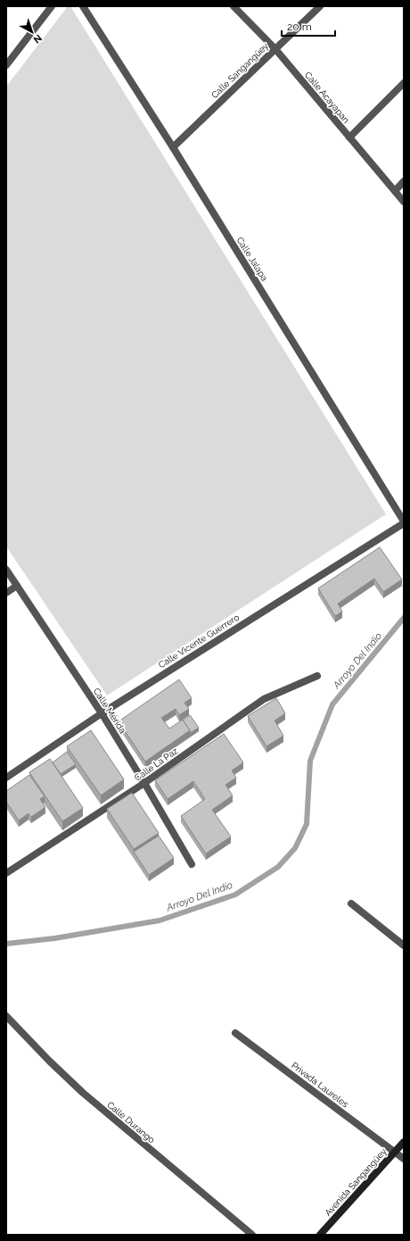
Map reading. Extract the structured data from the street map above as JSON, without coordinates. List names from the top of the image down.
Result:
{
  "streets": {
    "street": [
      "Calle Sangangüey",
      "Calle Acayapan",
      "Calle Jalapa",
      "Calle Vicente Guerrero",
      "Calle Mérida",
      "Calle La Paz",
      "Privada Laureles",
      "Calle Durango",
      "Avenida Sangangüey"
    ]
  },
  "crossings": [
    ["Calle Sangangüey", "Calle Acayapan"],
    ["Calle Sangangüey", "Calle Jalapa"],
    ["Calle Jalapa", "Calle Vicente Guerrero"],
    ["Calle Vicente Guerrero", "Calle Mérida"],
    ["Calle Mérida", "Calle La Paz"],
    ["Privada Laureles", "Avenida Sangangüey"]
  ],
  "water": ["Arroyo Del Indio"],
  "scale_bar": "20 m",
  "north": "bottom right"
}
